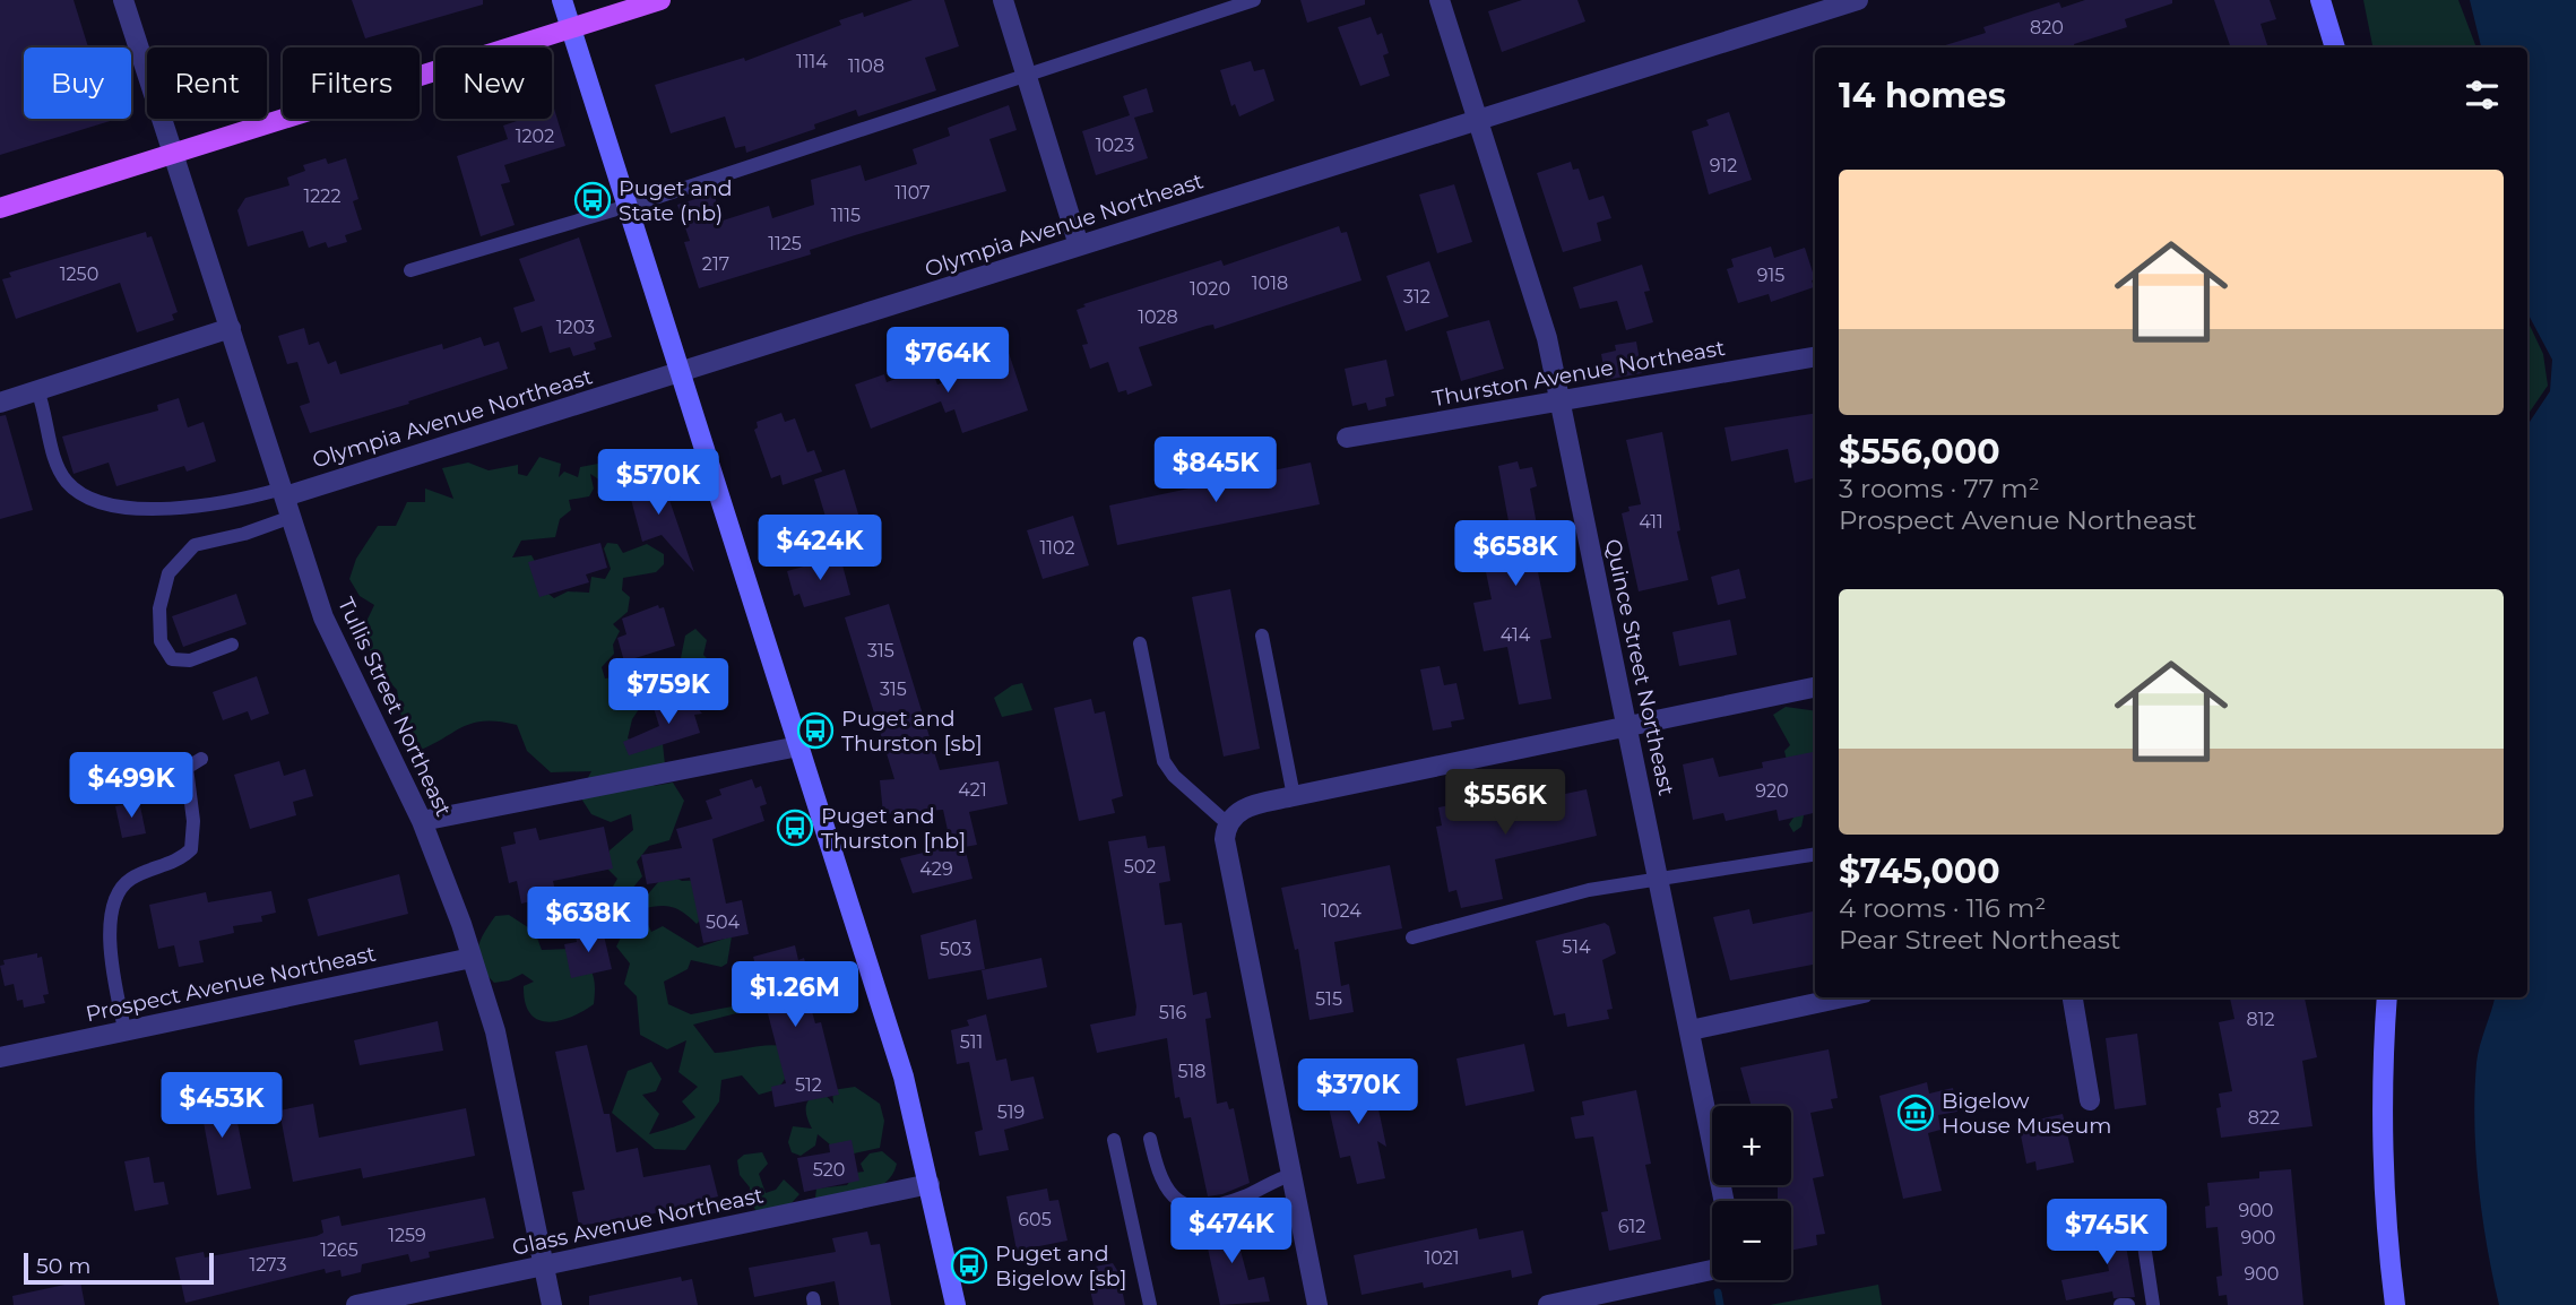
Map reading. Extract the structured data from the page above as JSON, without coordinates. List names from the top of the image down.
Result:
{
  "streets": {
    "street": [
      "Olympia Avenue Northeast",
      "Thurston Avenue Northeast",
      "Quince Street Northeast",
      "Tullis Street Northeast",
      "Prospect Avenue Northeast",
      "Glass Avenue Northeast"
    ]
  },
  "crossings": [
    ["Olympia Avenue Northeast", "Quince Street Northeast"],
    ["Olympia Avenue Northeast", "Tullis Street Northeast"],
    ["Thurston Avenue Northeast", "Quince Street Northeast"],
    ["Tullis Street Northeast", "Prospect Avenue Northeast"],
    ["Tullis Street Northeast", "Glass Avenue Northeast"]
  ],
  "places": {
    "bus stop": [
      "Puget and State (nb)",
      "Puget and Thurston [sb]",
      "Puget and Thurston [nb]",
      "Puget and Bigelow [sb]"
    ],
    "museum": ["Bigelow House Museum"]
  },
  "house_numbers": [
    "820",
    "1114",
    "1108",
    "1202",
    "1023",
    "912",
    "1107",
    "1222",
    "1115",
    "1125",
    "217",
    "1250",
    "915",
    "1018",
    "1020",
    "312",
    "1028",
    "1203",
    "411",
    "1102",
    "414",
    "315",
    "315",
    "421",
    "920",
    "502",
    "429",
    "1024",
    "504",
    "514",
    "503",
    "515",
    "516",
    "812",
    "511",
    "518",
    "512",
    "519",
    "822",
    "520",
    "900",
    "605",
    "612",
    "1259",
    "900",
    "1265",
    "1021",
    "1273",
    "900"
  ],
  "scale_bar": "50 m",
  "page": {
    "chip": [
      "Buy",
      "Rent",
      "Filters",
      "New"
    ],
    "heading": "14 homes",
    "list": [
      {
        "name": "$556,000",
        "note": "3 rooms · 77 m² · Prospect Avenue Northeast"
      },
      {
        "name": "$745,000",
        "note": "4 rooms · 116 m² · Pear Street Northeast"
      }
    ],
    "price": [
      "$764K",
      "$845K",
      "$570K",
      "$424K",
      "$658K",
      "$759K",
      "$499K",
      "$556K",
      "$638K",
      "$1.26M",
      "$370K",
      "$453K",
      "$474K",
      "$745K"
    ],
    "map_buttons": ["+", "−"],
    "scale": "50 m"
  }
}
